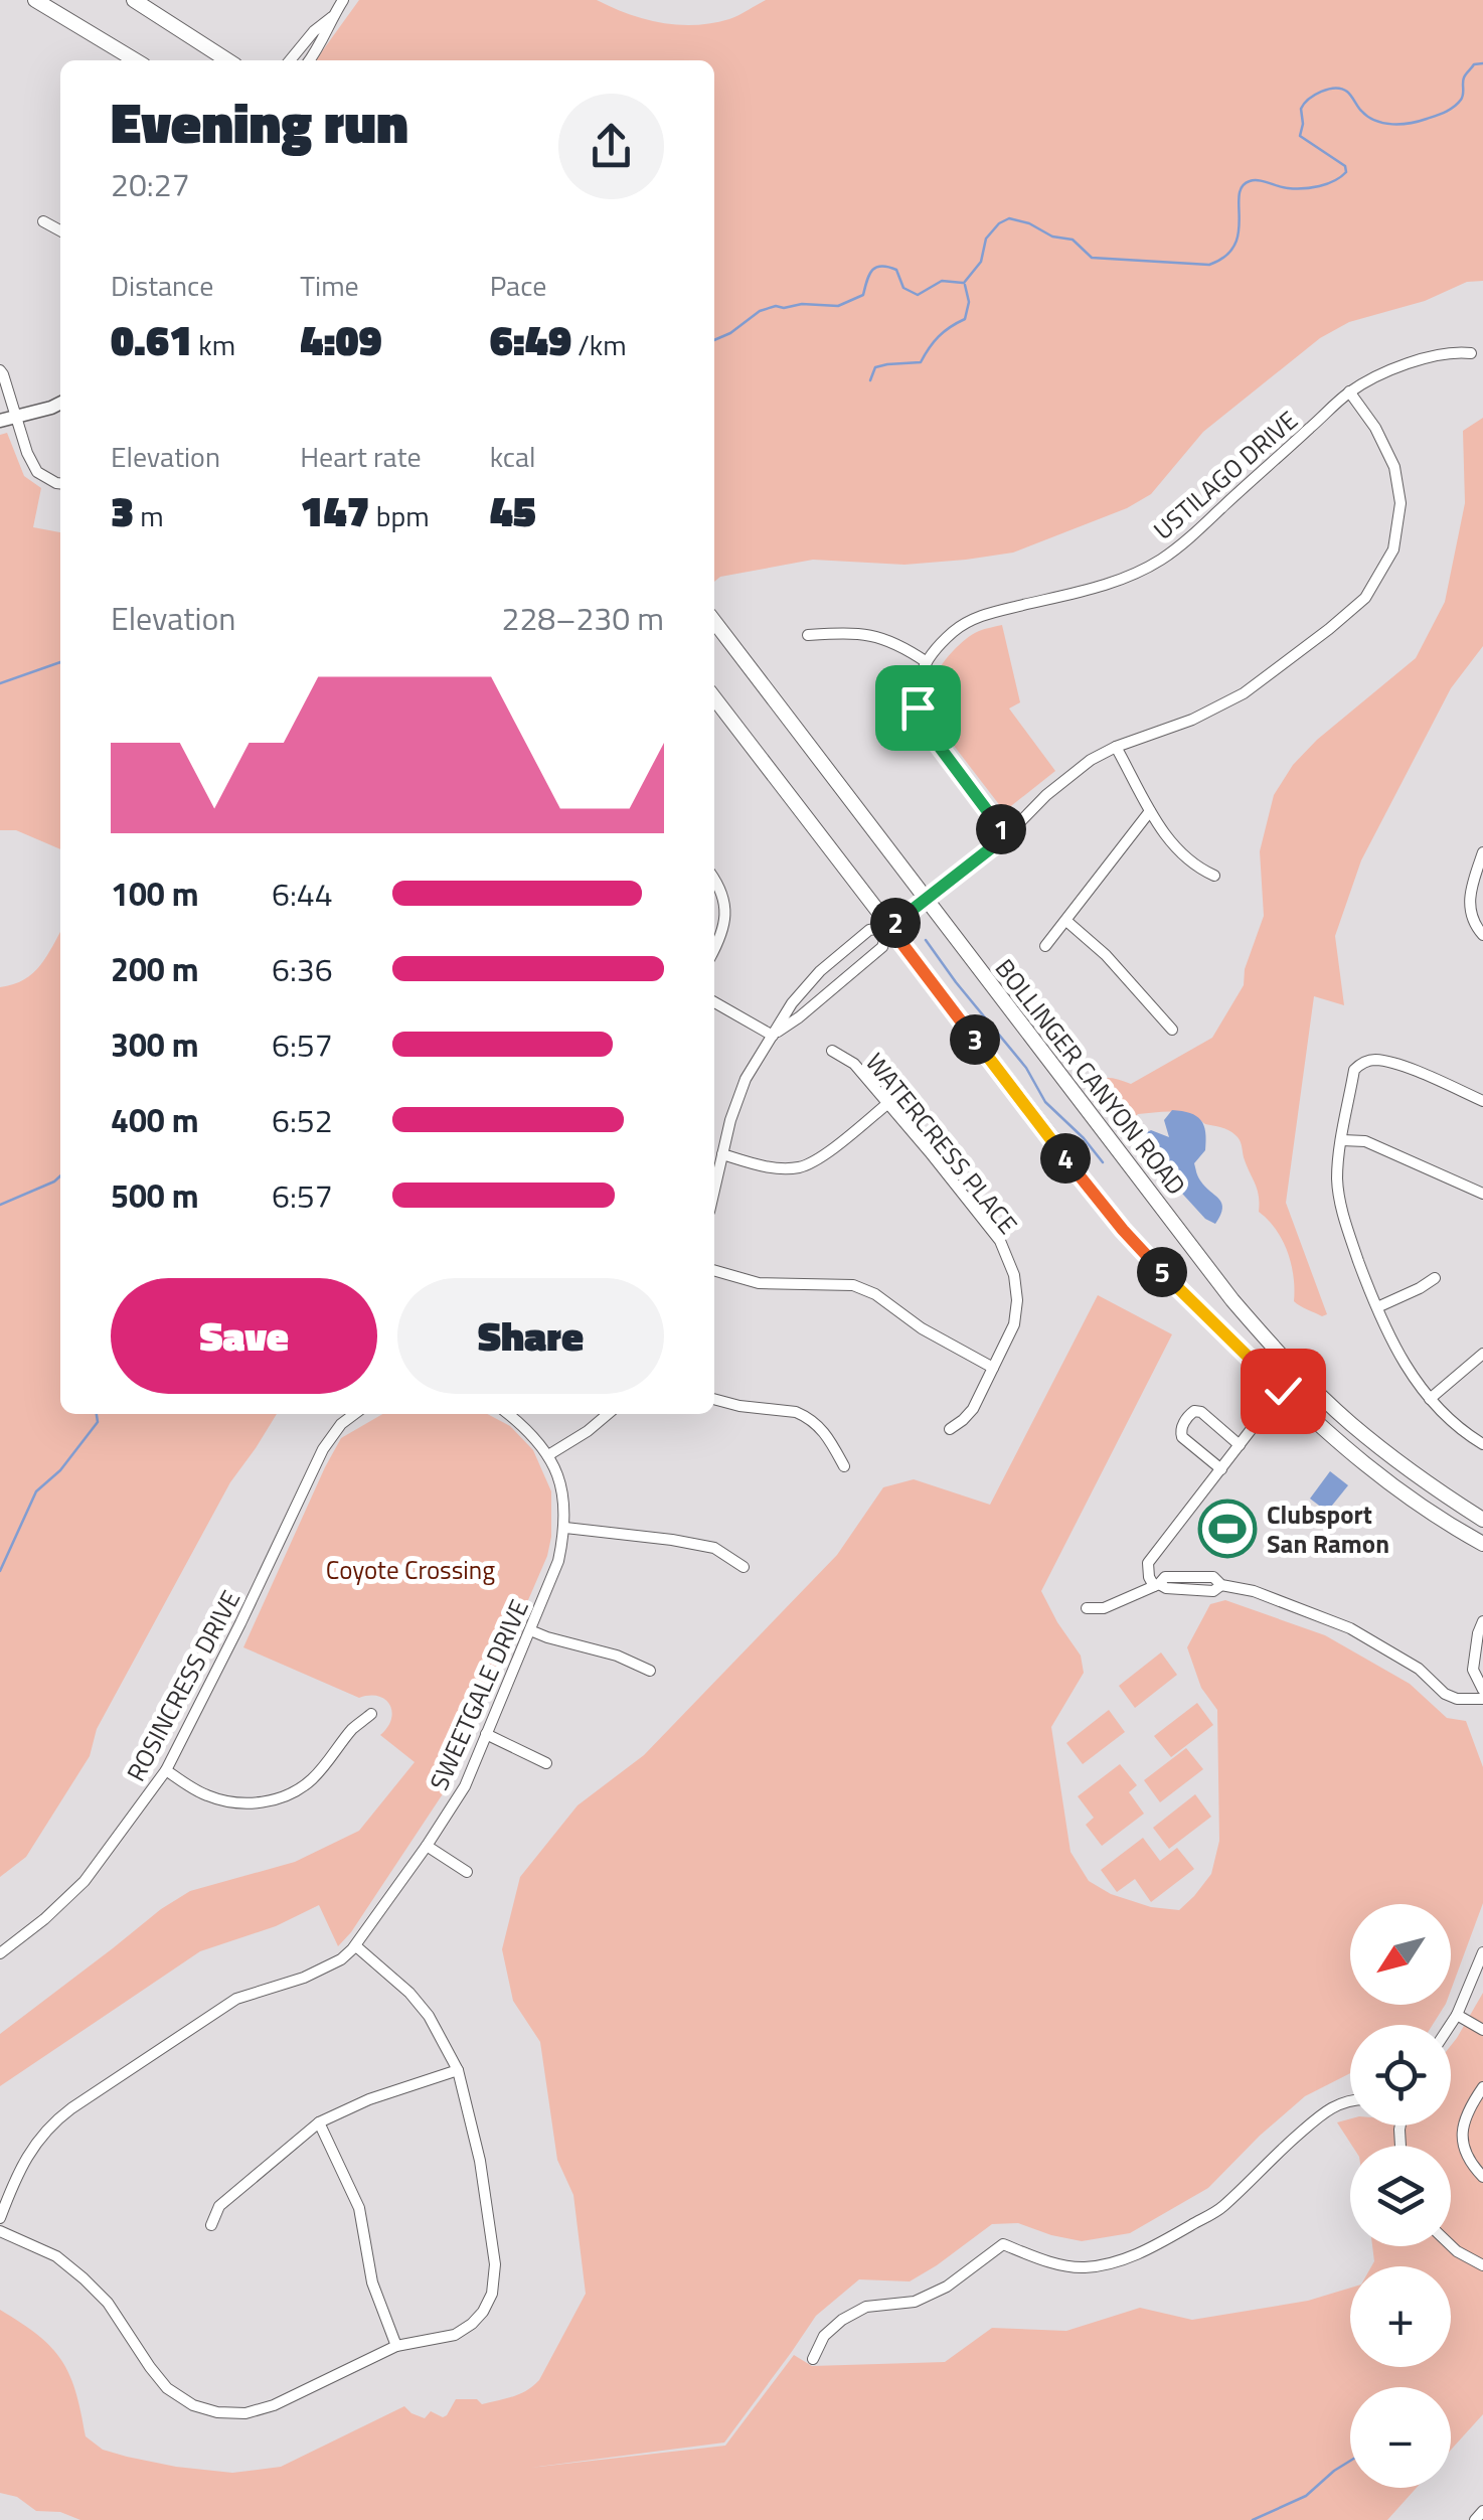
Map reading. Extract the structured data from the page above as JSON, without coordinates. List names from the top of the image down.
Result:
{
  "streets": {
    "main road": ["BOLLINGER CANYON ROAD"],
    "street": [
      "USTILAGO DRIVE",
      "WATERCRESS PLACE",
      "ROSINCRESS DRIVE",
      "SWEETGALE DRIVE"
    ]
  },
  "parks": ["Coyote Crossing"],
  "places": {
    "sports": ["Clubsport San Ramon"]
  },
  "north": "bottom left",
  "page": {
    "heading": ["Evening run", "20:27"],
    "stats": [
      ["Distance", "0.61 km"],
      ["Time", "4:09"],
      ["Pace", "6:49 /km"],
      ["Elevation", "3 m"],
      ["Heart rate", "147 bpm"],
      ["kcal", "45"]
    ],
    "chart": ["Elevation", "228–230 m"],
    "pins": [
      "1",
      "2",
      "3",
      "4",
      "5"
    ],
    "list": [
      {
        "name": "100 m",
        "note": "6:44"
      },
      {
        "name": "200 m",
        "note": "6:36"
      },
      {
        "name": "300 m",
        "note": "6:57"
      },
      {
        "name": "400 m",
        "note": "6:52"
      },
      {
        "name": "500 m",
        "note": "6:57"
      }
    ],
    "buttons": ["Save", "Share"],
    "map_buttons": ["+", "−"]
  }
}
